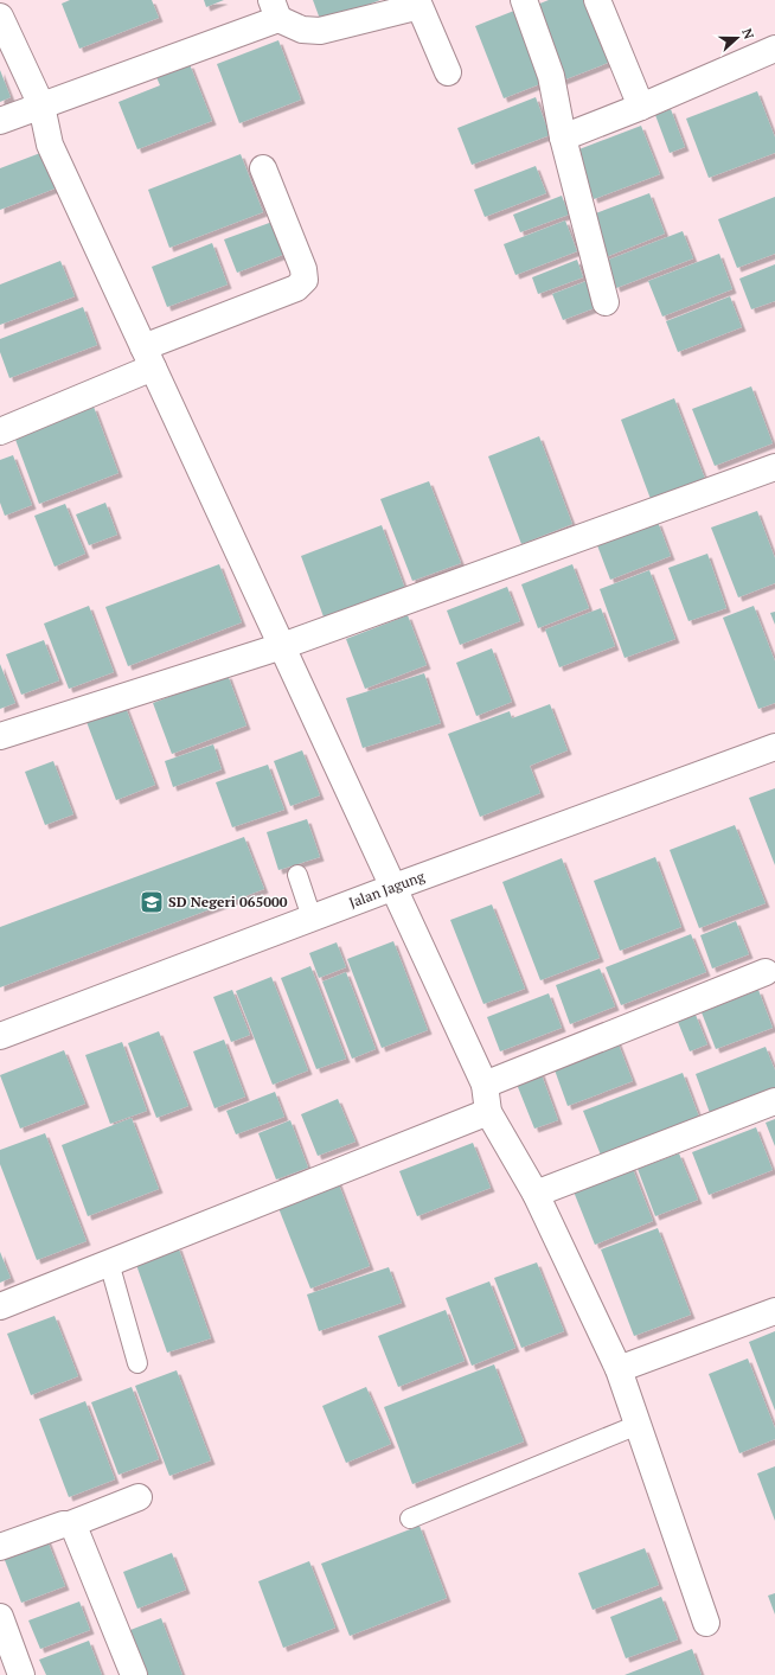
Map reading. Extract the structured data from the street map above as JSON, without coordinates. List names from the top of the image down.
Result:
{
  "streets": {
    "street": ["Jalan Jagung"]
  },
  "places": {
    "school or university": ["SD Negeri 065000"]
  },
  "north": "right"
}
